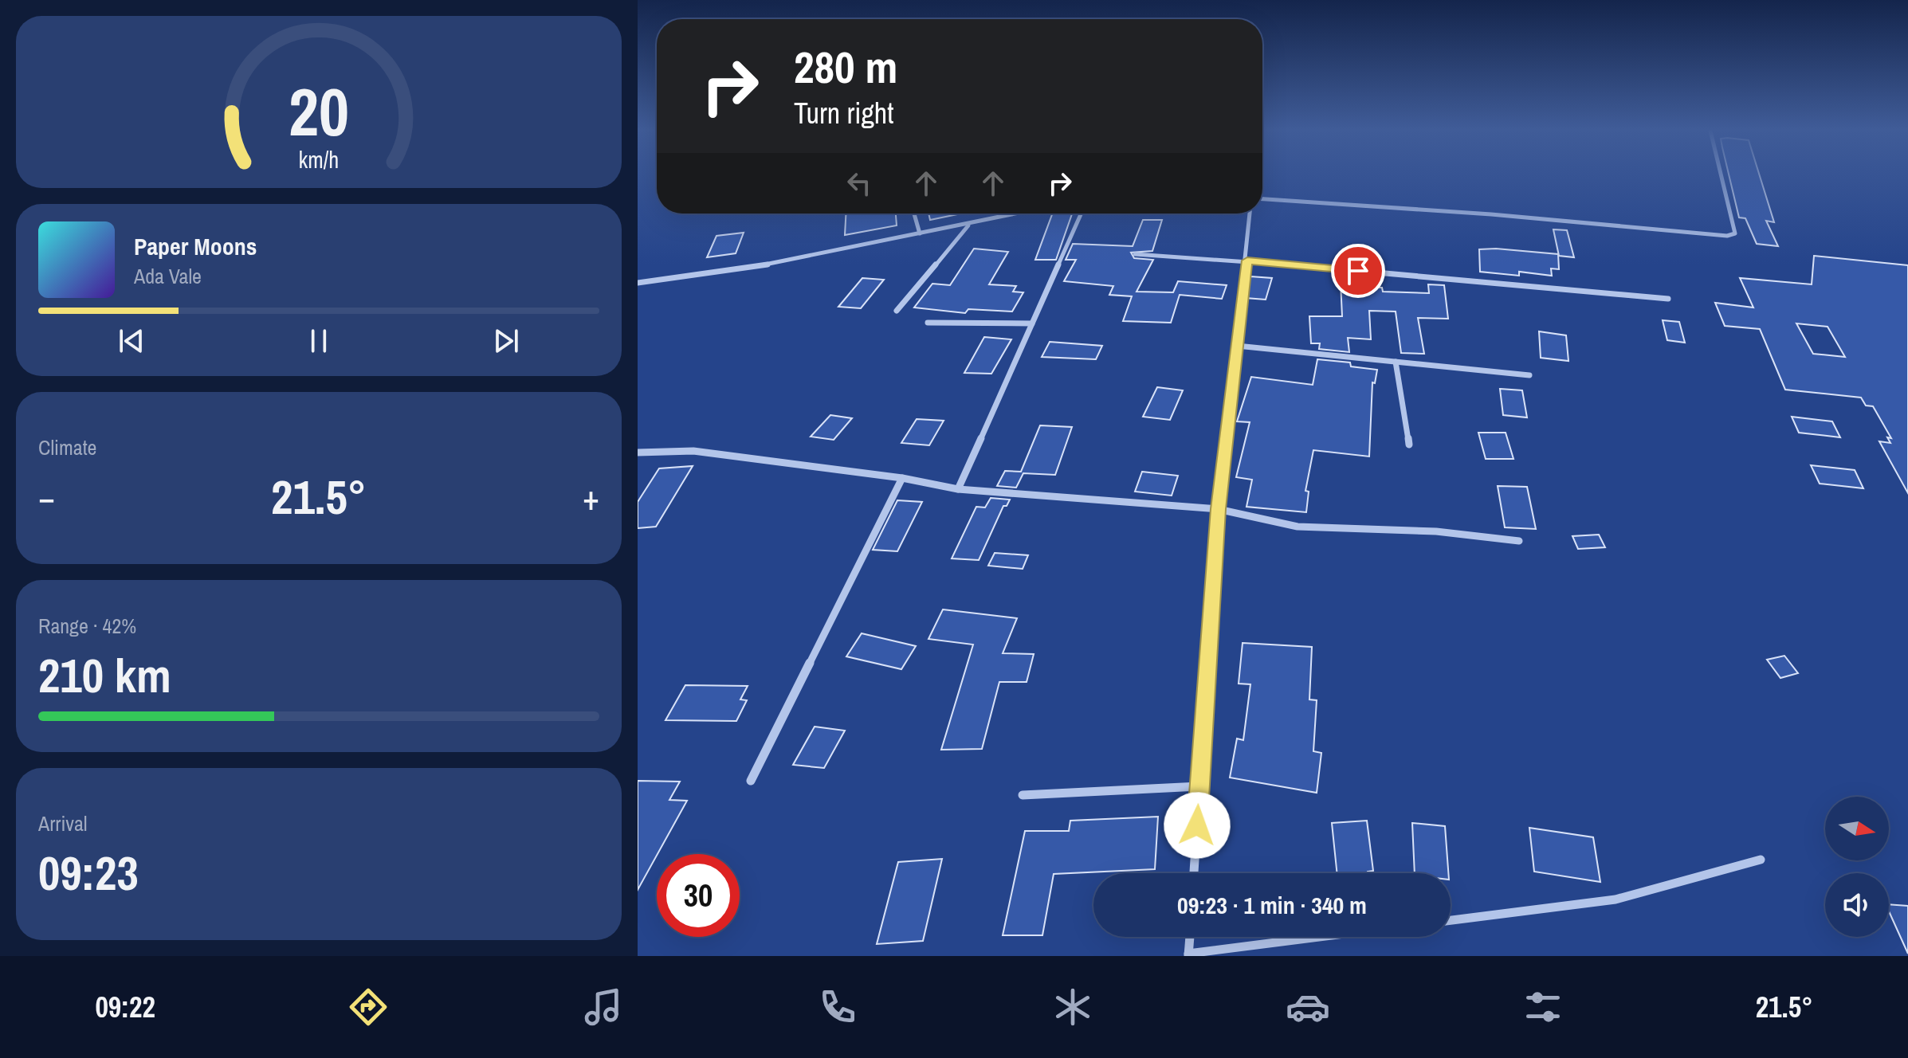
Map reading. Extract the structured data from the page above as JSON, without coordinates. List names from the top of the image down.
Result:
{
  "north": "right",
  "page": {
    "turn": ["280 m", "Turn right"],
    "song": ["Paper Moons", "Ada Vale"],
    "tile": [
      "Climate",
      ["Range · 42%", "210 km"],
      ["Arrival", "09:23"]
    ],
    "heat": ["−", "21.5°", "+"],
    "limit": "30",
    "trip": "09:23 · 1 min · 340 m",
    "tabs": ["09:22", "21.5°"],
    "gauge": ["20", "km/h"]
  }
}
